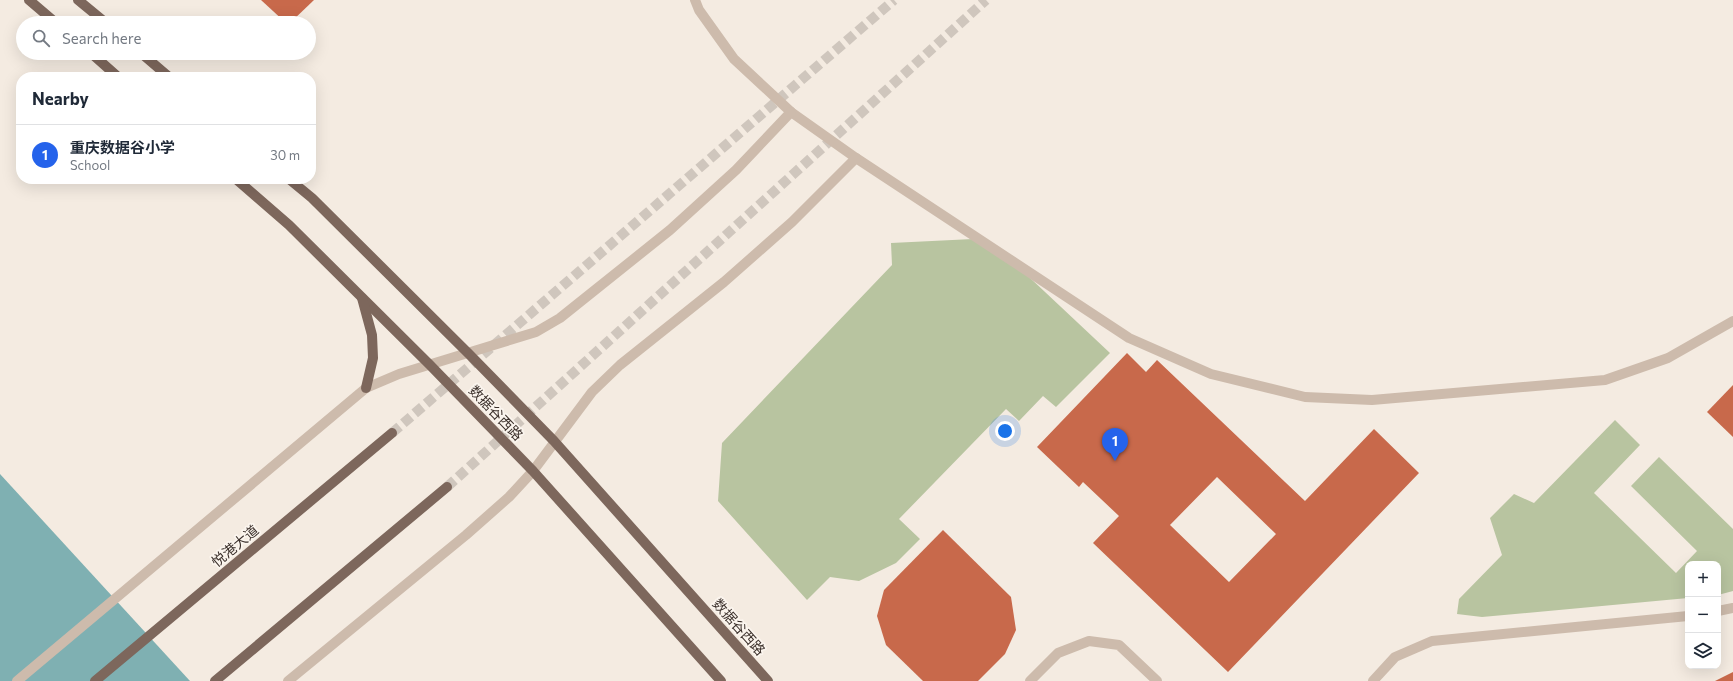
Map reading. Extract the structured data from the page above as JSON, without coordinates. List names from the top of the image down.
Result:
{
  "streets": {
    "main road": ["数据谷西路", "悦港大道"]
  },
  "page": {
    "search": "Search here",
    "heading": "Nearby",
    "list": [
      {
        "mark": "1",
        "name": "重庆数据谷小学",
        "note": "School",
        "value": "30 m"
      }
    ],
    "pins": "1",
    "map_buttons": ["+", "−"]
  }
}
